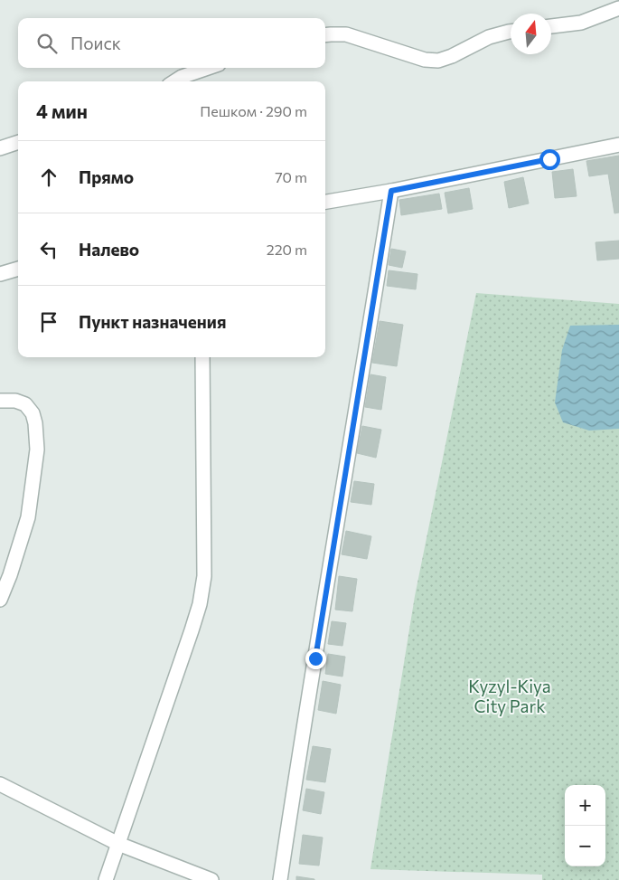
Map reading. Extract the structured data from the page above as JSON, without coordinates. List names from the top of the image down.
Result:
{
  "parks": ["Kyzyl-Kiya City Park"],
  "north": "top",
  "page": {
    "search": "Поиск",
    "heading": ["4 мин", "Пешком · 290 m"],
    "list": [
      ["Прямо", "70 m"],
      ["Налево", "220 m"],
      "Пункт назначения"
    ],
    "map_buttons": ["+", "−"]
  }
}
